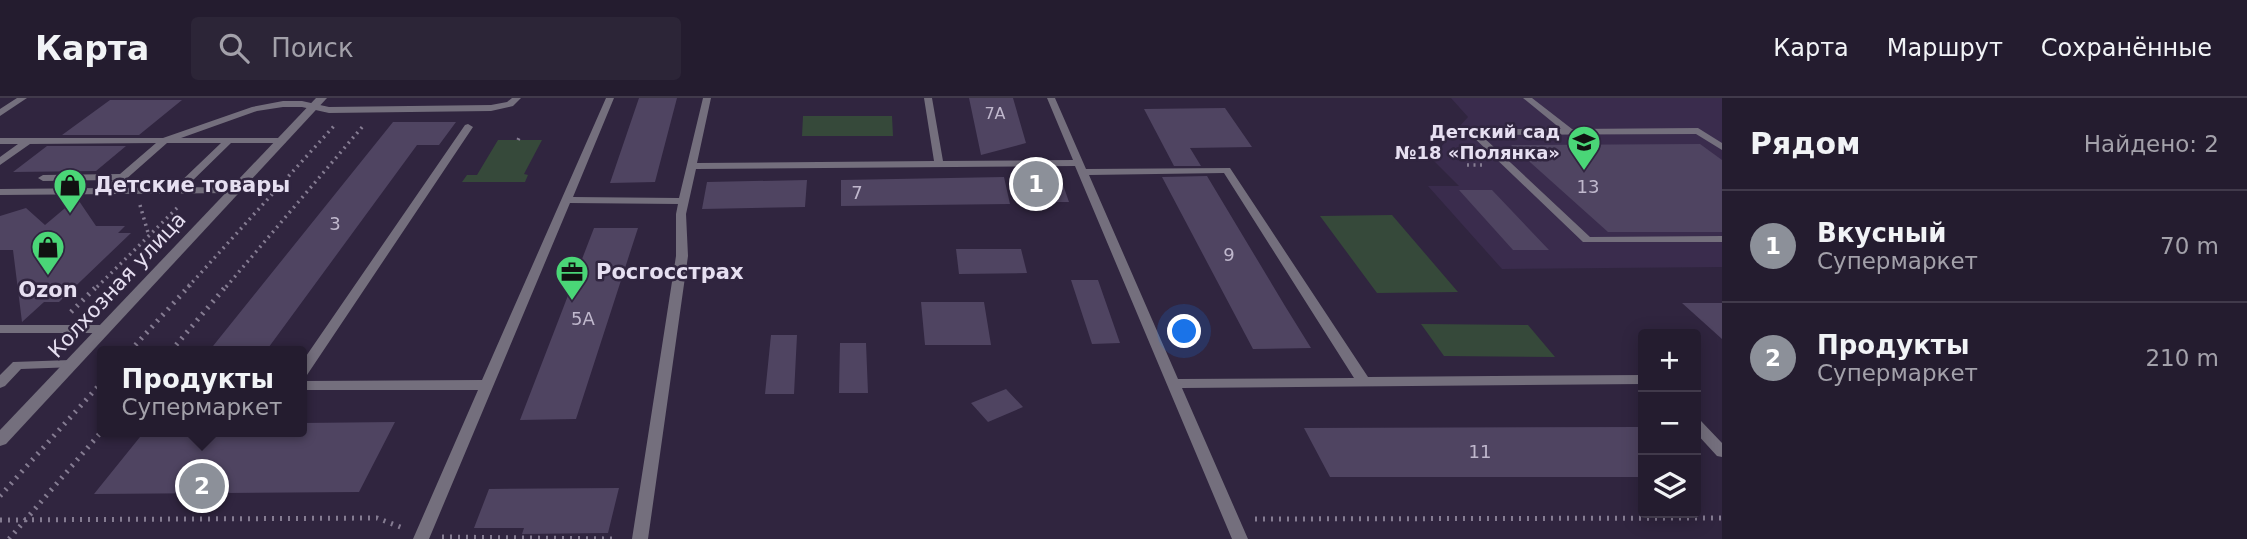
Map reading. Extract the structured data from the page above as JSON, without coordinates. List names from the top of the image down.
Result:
{
  "streets": {
    "street": ["Колхозная улица"]
  },
  "places": {
    "school or university": ["Детский сад №18 «Полянка»"],
    "shop": ["Детские товары", "Ozon"],
    "office": ["Росгосстрах"]
  },
  "house_numbers": [
    "7А",
    "13",
    "7",
    "3",
    "9",
    "5А",
    "11"
  ],
  "page": {
    "header": "Карта",
    "search": "Поиск",
    "nav": ["Карта", "Маршрут", "Сохранённые"],
    "heading": ["Рядом", "Найдено: 2"],
    "pins": ["1", "2"],
    "list": [
      {
        "mark": "1",
        "name": "Вкусный",
        "note": "Супермаркет",
        "value": "70 m"
      },
      {
        "mark": "2",
        "name": "Продукты",
        "note": "Супермаркет",
        "value": "210 m"
      }
    ],
    "map_buttons": ["+", "−"],
    "popup": ["Продукты", "Супермаркет"]
  }
}
